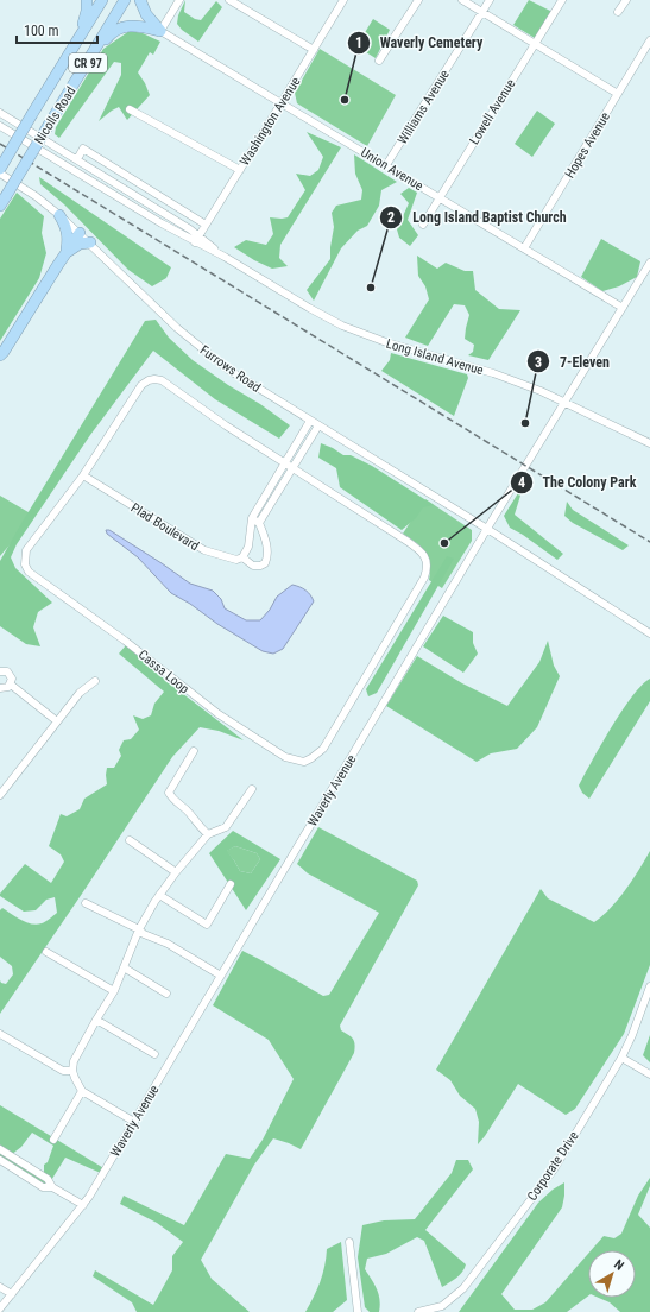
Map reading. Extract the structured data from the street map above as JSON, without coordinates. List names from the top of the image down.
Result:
{
  "streets": {
    "highway": ["CR 97", "Nicolls Road"],
    "street": [
      "Williams Avenue",
      "Lowell Avenue",
      "Washington Avenue",
      "Hopes Avenue",
      "Union Avenue",
      "Long Island Avenue",
      "Furrows Road",
      "Plad Boulevard",
      "Cassa Loop",
      "Waverly Avenue",
      "Corporate Drive"
    ]
  },
  "crossings": [
    ["Williams Avenue", "Union Avenue"],
    ["Lowell Avenue", "Union Avenue"],
    ["Washington Avenue", "Union Avenue"],
    ["Washington Avenue", "Long Island Avenue"],
    ["Hopes Avenue", "Union Avenue"],
    ["Union Avenue", "Waverly Avenue"],
    ["Long Island Avenue", "Waverly Avenue"],
    ["Furrows Road", "Waverly Avenue"],
    ["Plad Boulevard", "Cassa Loop"]
  ],
  "places": [
    "Waverly Cemetery",
    "Long Island Baptist Church",
    "7-Eleven",
    "The Colony Park"
  ],
  "scale_bar": "100 m",
  "north": "top right"
}
